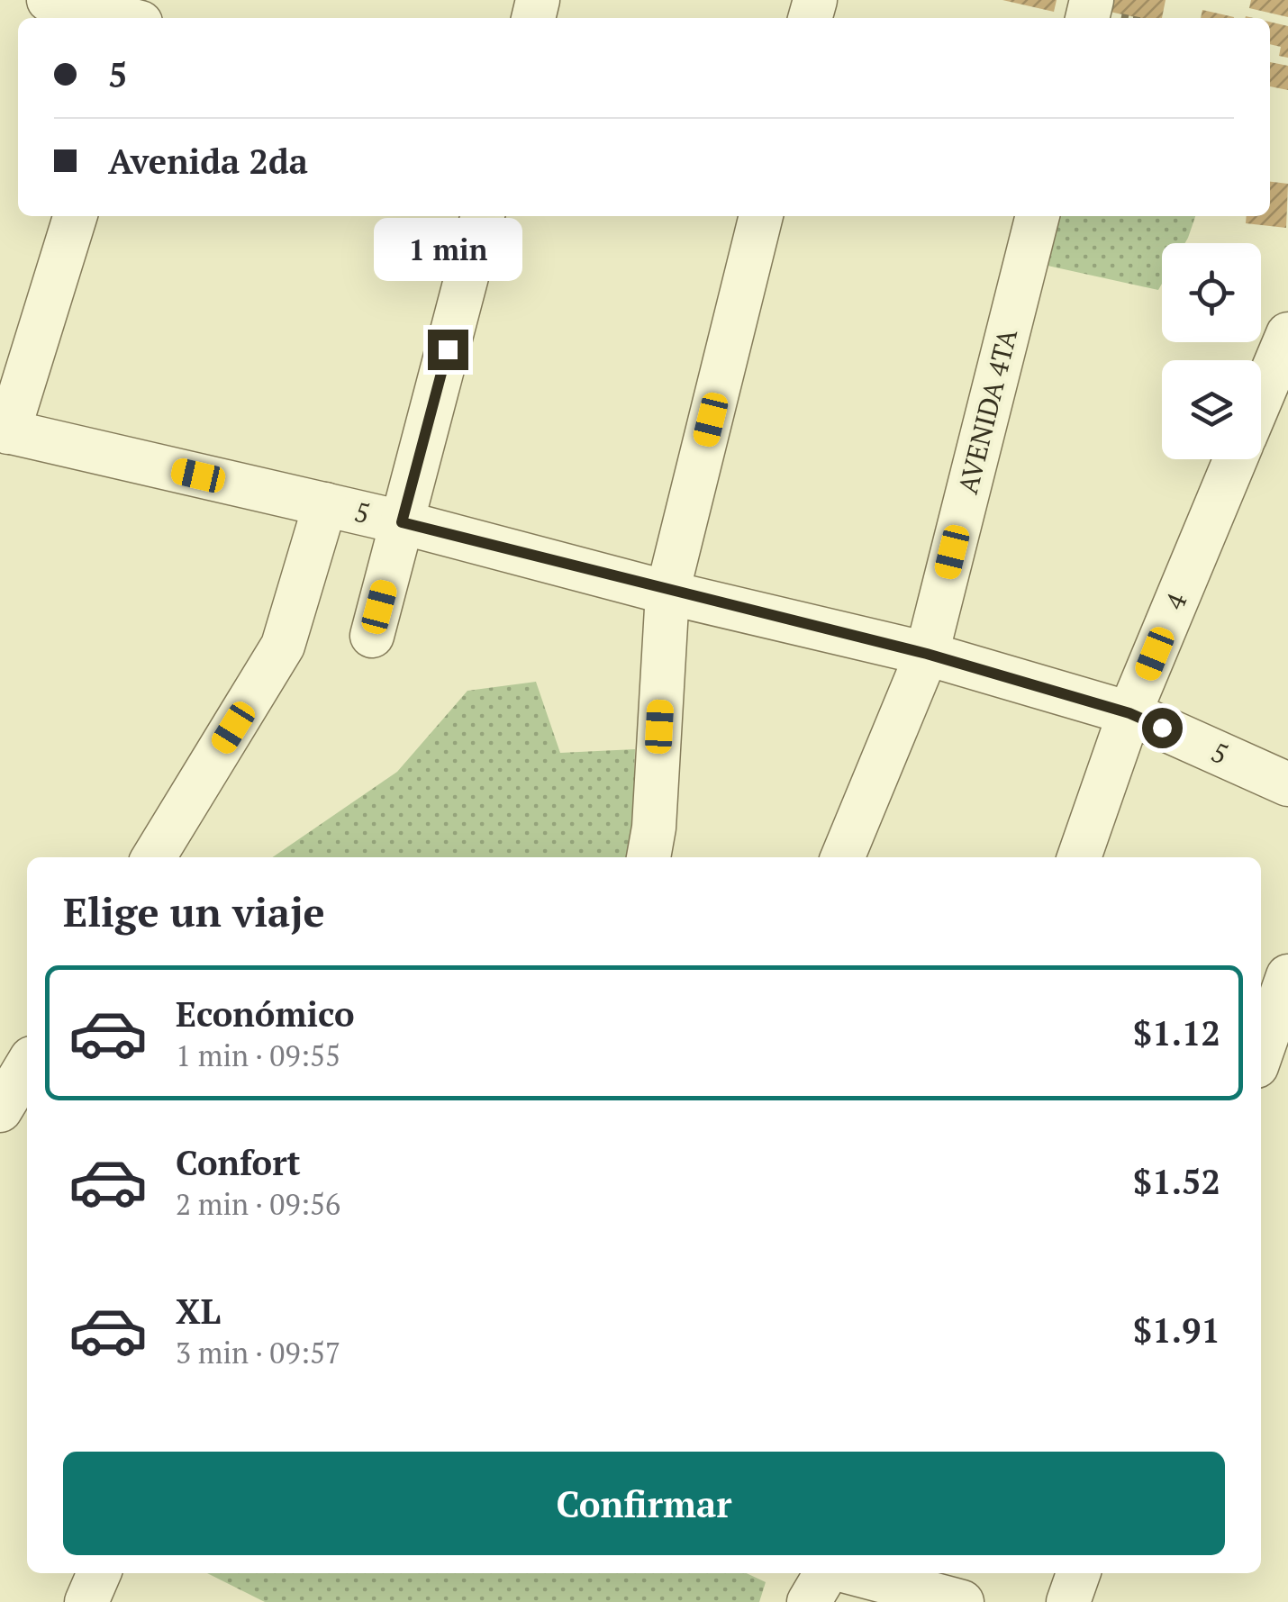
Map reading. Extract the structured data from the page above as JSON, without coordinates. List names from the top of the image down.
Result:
{
  "streets": {
    "street": ["AVENIDA 4TA", "5", "4"]
  },
  "crossings": [
    ["AVENIDA 4TA", "5"],
    ["5", "4"]
  ],
  "page": {
    "banner": ["5", "Avenida 2da"],
    "bubble": "1 min",
    "heading": "Elige un viaje",
    "list": [
      {
        "name": "Económico",
        "note": "1 min · 09:55",
        "value": "$1.12"
      },
      {
        "name": "Confort",
        "note": "2 min · 09:56",
        "value": "$1.52"
      },
      {
        "name": "XL",
        "note": "3 min · 09:57",
        "value": "$1.91"
      }
    ],
    "buttons": "Confirmar"
  }
}
